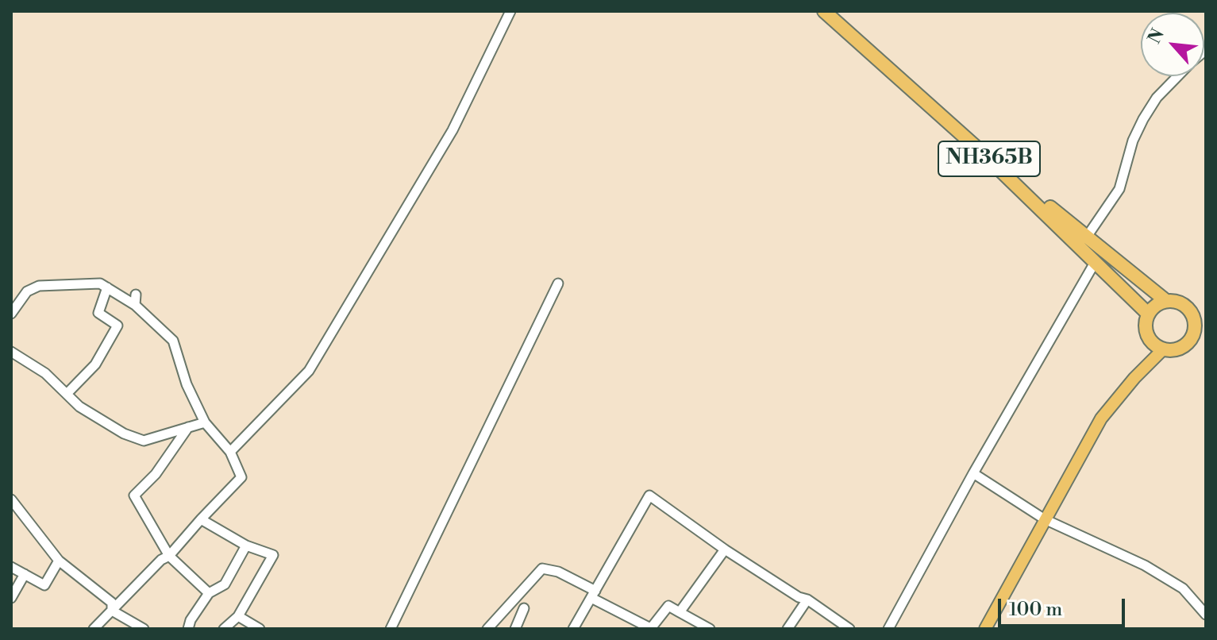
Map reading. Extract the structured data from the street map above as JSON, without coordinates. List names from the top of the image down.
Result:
{
  "streets": {
    "highway": ["NH365B"]
  },
  "scale_bar": "100 m",
  "north": "top left"
}
